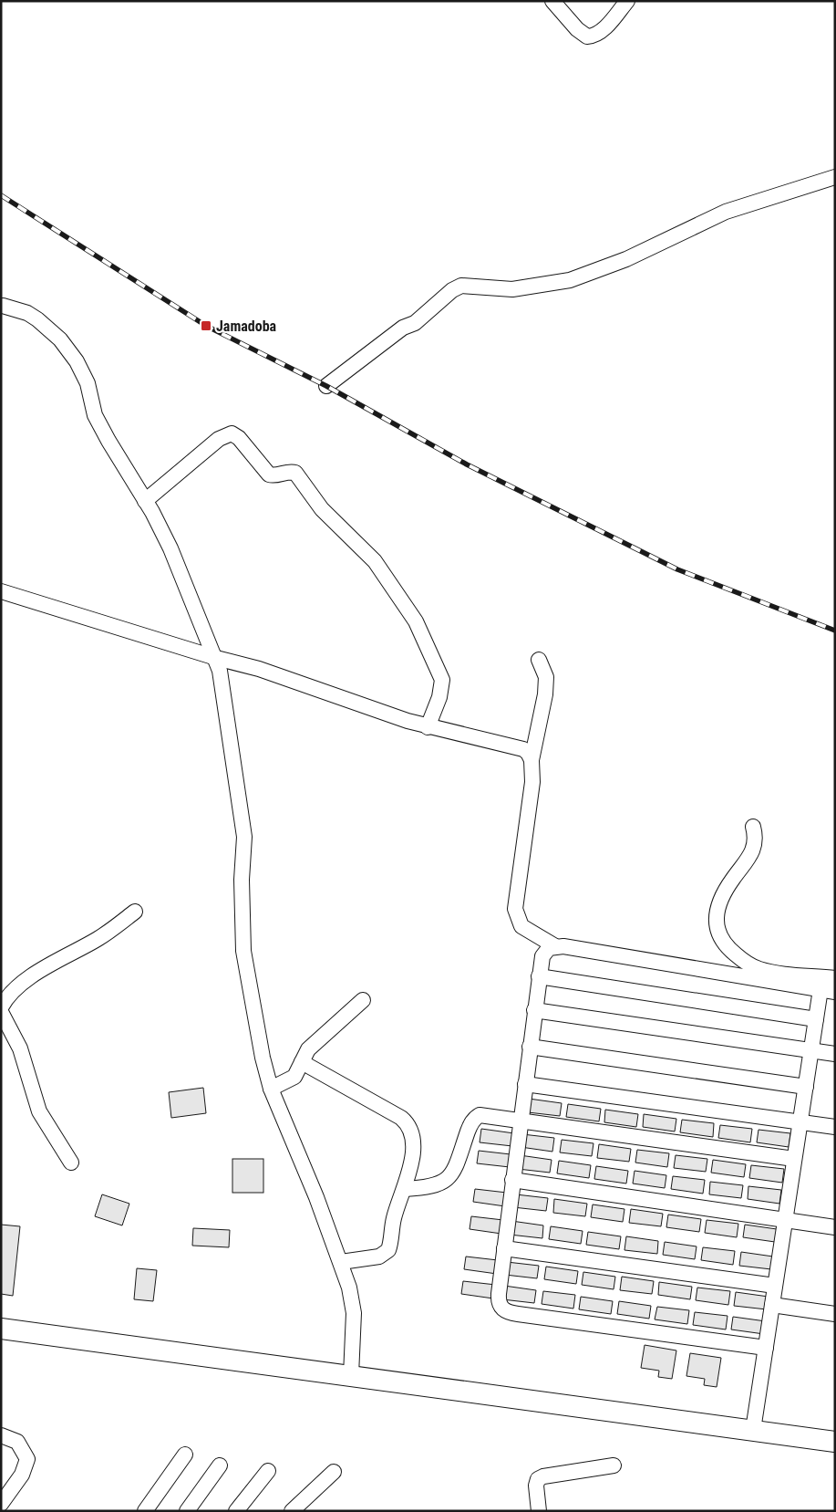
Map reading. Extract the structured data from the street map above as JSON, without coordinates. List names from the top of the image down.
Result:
{
  "places": {
    "transit": ["Jamadoba"]
  }
}
